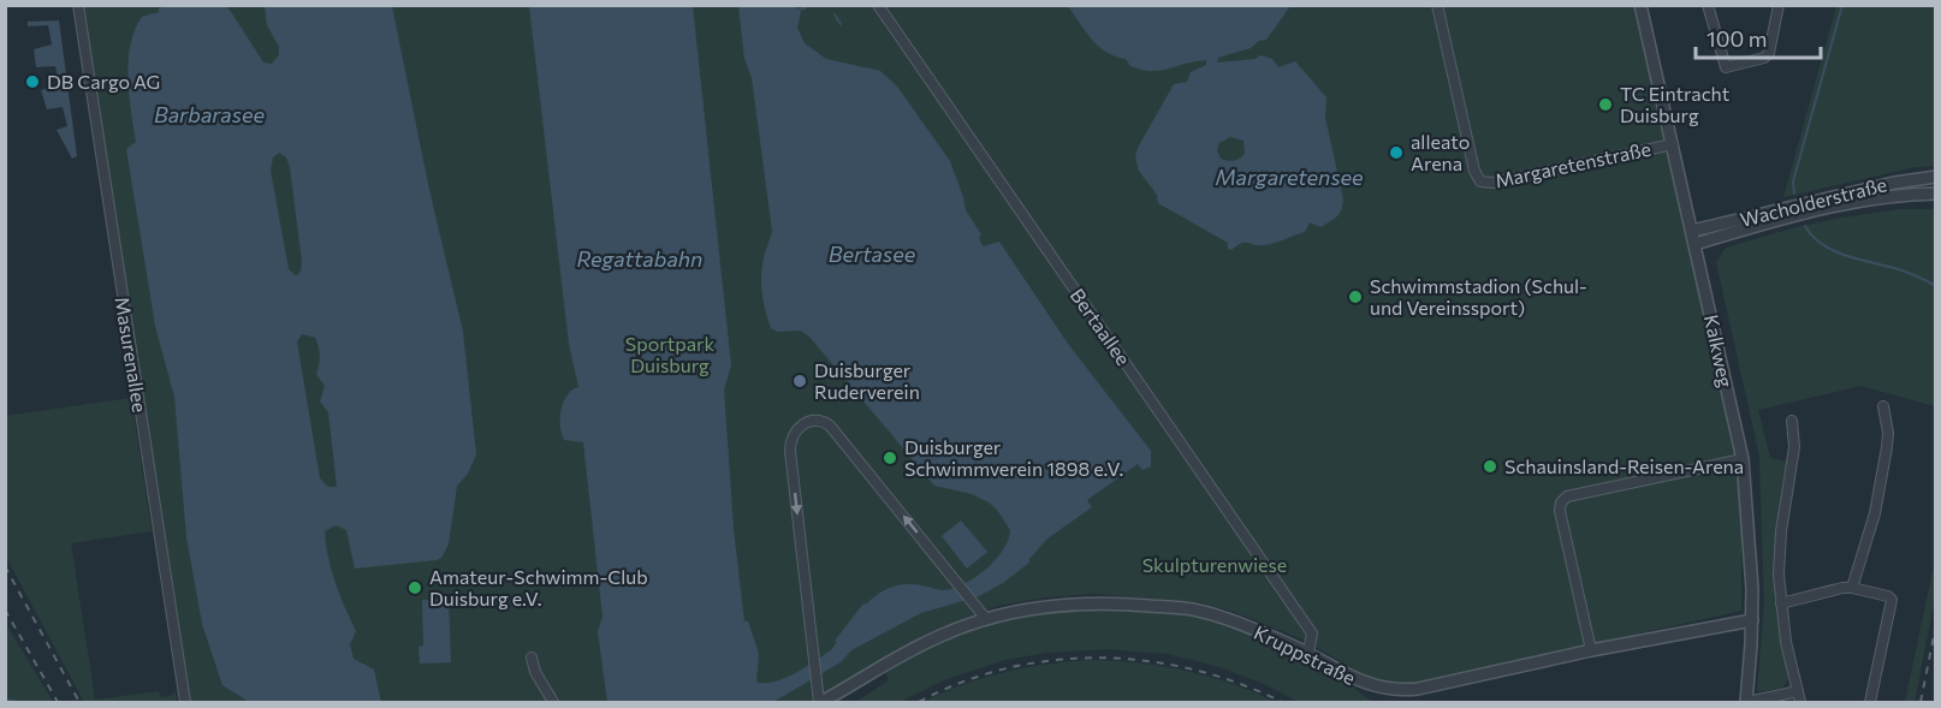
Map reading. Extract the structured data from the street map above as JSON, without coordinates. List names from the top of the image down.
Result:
{
  "streets": {
    "street": [
      "Margaretenstraße",
      "Wacholderstraße",
      "Bertaallee",
      "Kalkweg",
      "Masurenallee",
      "Kruppstraße"
    ]
  },
  "crossings": [
    ["Margaretenstraße", "Kalkweg"],
    ["Wacholderstraße", "Kalkweg"],
    ["Bertaallee", "Kruppstraße"],
    ["Kalkweg", "Kruppstraße"]
  ],
  "water": [
    "Barbarasee",
    "Margaretensee",
    "Bertasee",
    "Regattabahn"
  ],
  "parks": ["Sportpark Duisburg", "Skulpturenwiese"],
  "places": [
    "DB Cargo AG",
    "TC Eintracht Duisburg",
    "alleato Arena",
    "Schwimmstadion (Schul- und Vereinssport)",
    "Duisburger Ruderverein",
    "Duisburger Schwimmverein 1898 e.V.",
    "Schauinsland-Reisen-Arena",
    "Amateur-Schwimm-Club Duisburg e.V."
  ],
  "scale_bar": "100 m"
}
